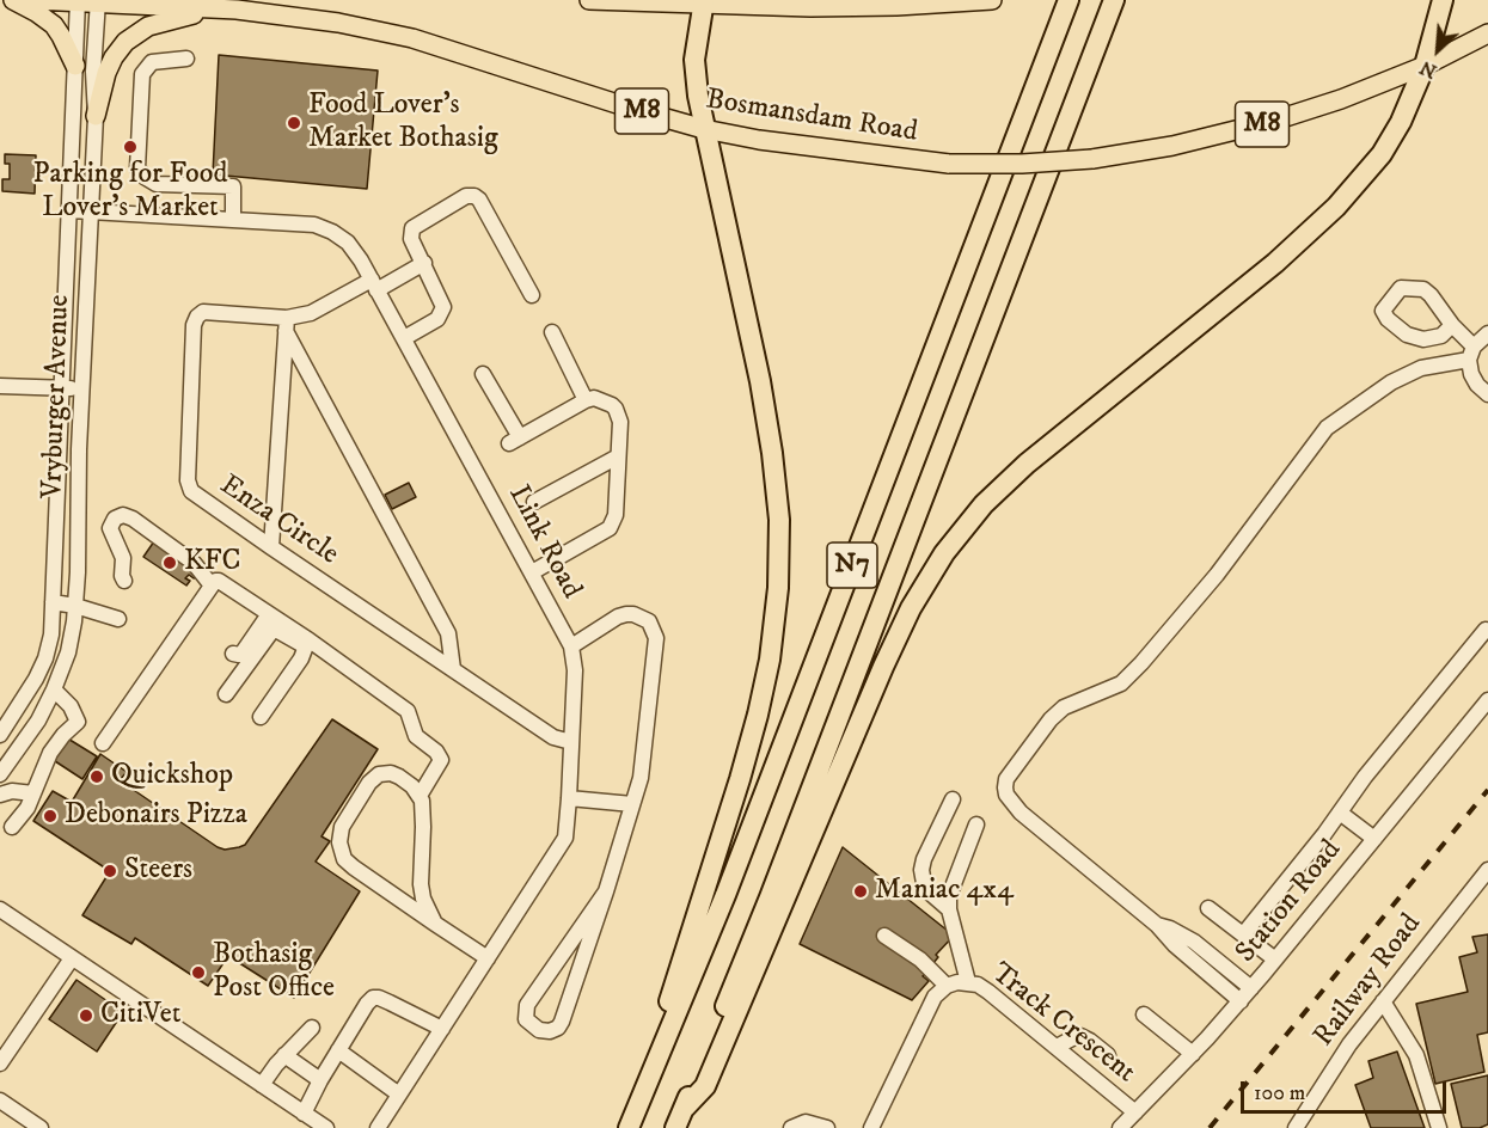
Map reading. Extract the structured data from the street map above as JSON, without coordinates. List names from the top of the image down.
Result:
{
  "streets": {
    "highway": ["N7"],
    "main road": ["M8", "Bosmansdam Road"],
    "street": [
      "Vryburger Avenue",
      "Enza Circle",
      "Link Road",
      "Station Road",
      "Railway Road",
      "Track Crescent"
    ]
  },
  "crossings": [
    ["Bosmansdam Road", "Vryburger Avenue"],
    ["Vryburger Avenue", "Link Road"],
    ["Enza Circle", "Link Road"],
    ["Station Road", "Track Crescent"]
  ],
  "places": [
    "Food Lover's Market Bothasig",
    "Parking for Food Lover's Market",
    "KFC",
    "Quickshop",
    "Debonairs Pizza",
    "Steers",
    "Maniac 4x4",
    "Bothasig Post Office",
    "CitiVet"
  ],
  "scale_bar": "100 m",
  "north": "bottom left"
}
